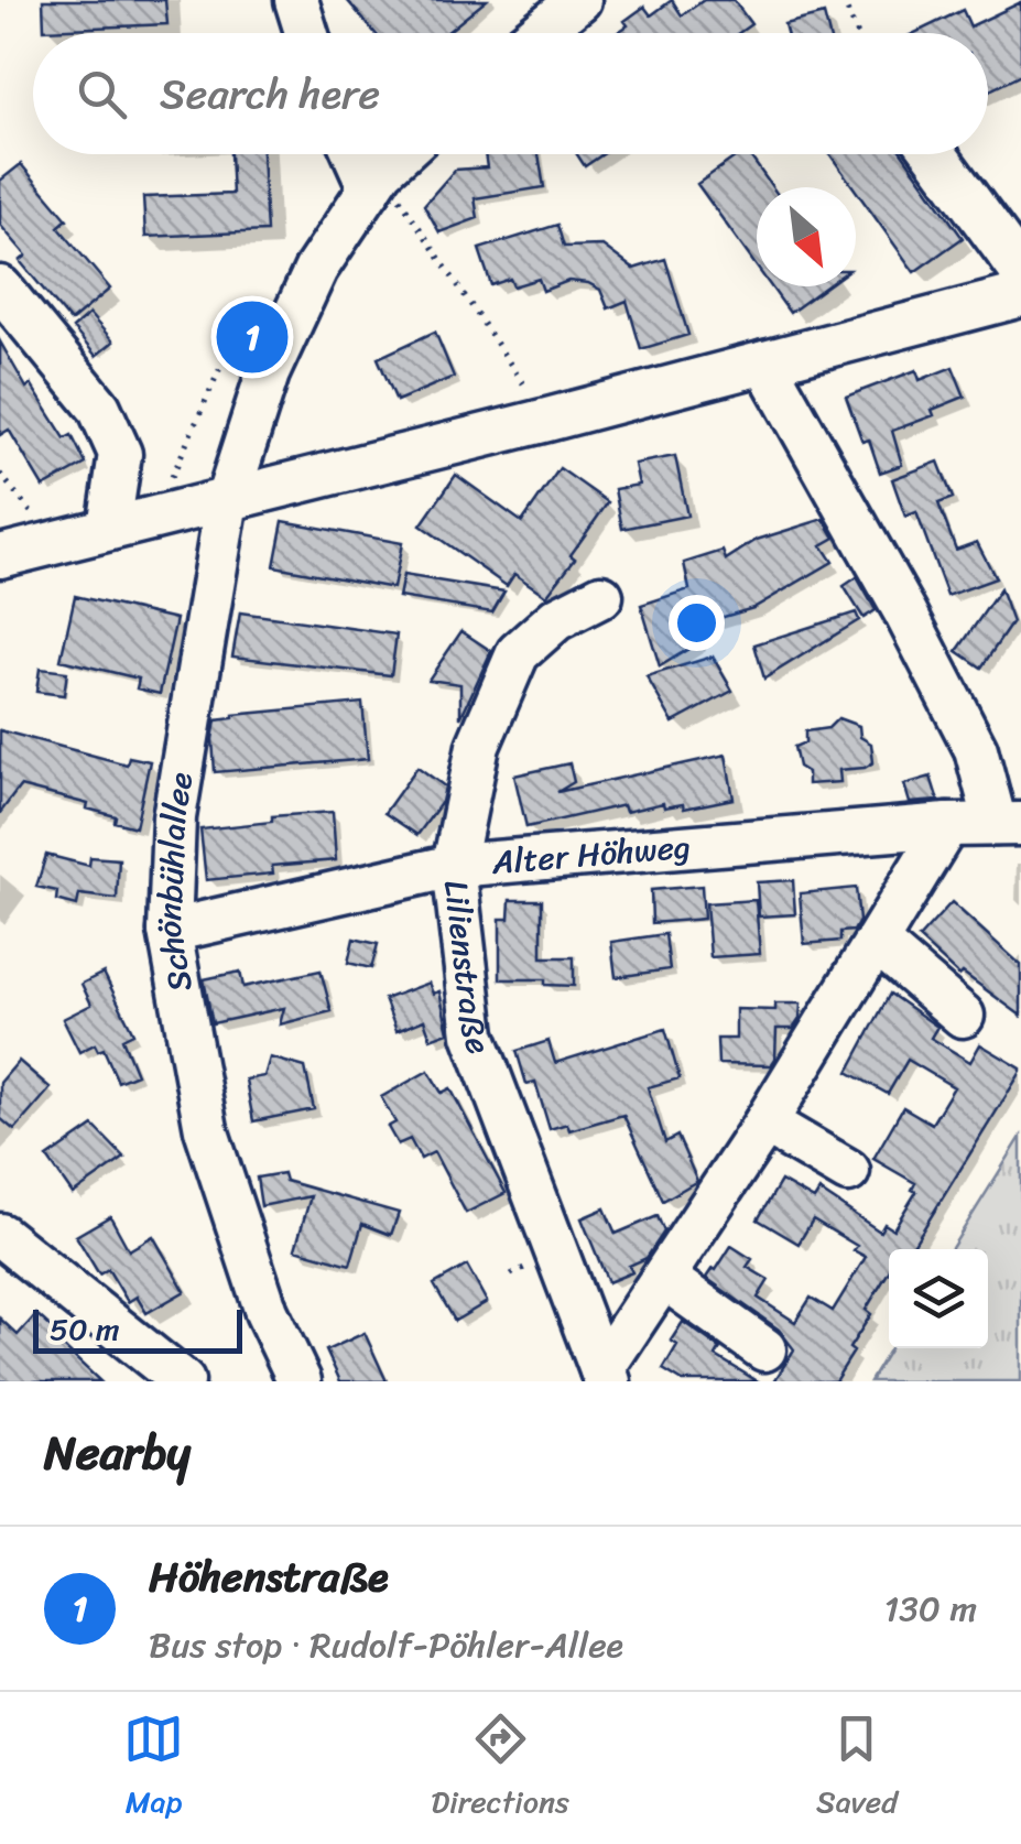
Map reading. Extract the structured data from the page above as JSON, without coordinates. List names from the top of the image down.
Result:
{
  "streets": {
    "street": ["Alter Höhweg", "Schönbühlallee", "Lilienstraße"]
  },
  "crossings": [
    ["Alter Höhweg", "Schönbühlallee"],
    ["Alter Höhweg", "Lilienstraße"]
  ],
  "scale_bar": "50 m",
  "north": "bottom right",
  "page": {
    "search": "Search here",
    "pins": "1",
    "scale": "50 m",
    "heading": "Nearby",
    "list": [
      {
        "mark": "1",
        "name": "Höhenstraße",
        "note": "Bus stop · Rudolf-Pöhler-Allee",
        "value": "130 m"
      }
    ],
    "nav": ["Map", "Directions", "Saved"]
  }
}
